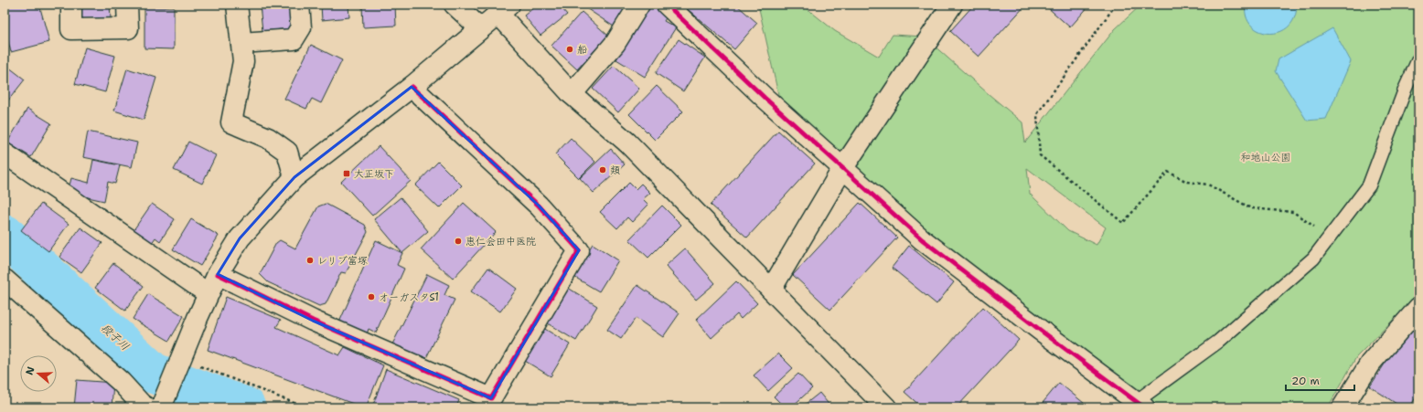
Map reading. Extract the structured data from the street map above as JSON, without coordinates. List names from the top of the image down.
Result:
{
  "water": ["段子川"],
  "parks": ["和地山公園"],
  "places": {
    "other": [
      "船",
      "類",
      "恵仁会田中医院",
      "レリブ富塚",
      "オーガスタS1"
    ],
    "transit": ["大正坂下"]
  },
  "scale_bar": "20 m",
  "north": "left"
}
